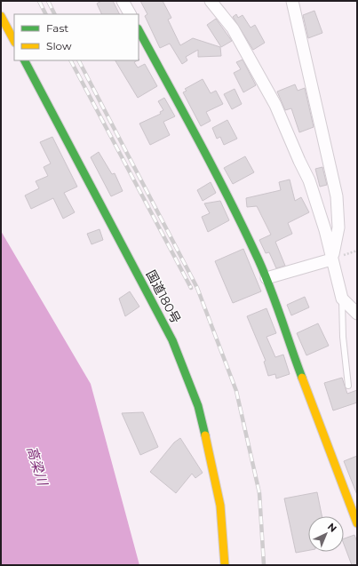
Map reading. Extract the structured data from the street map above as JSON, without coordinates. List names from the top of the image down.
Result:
{
  "streets": {
    "main road": ["国道180号"]
  },
  "water": ["高梁川"],
  "legend": ["Fast", "Slow"],
  "north": "top right"
}
